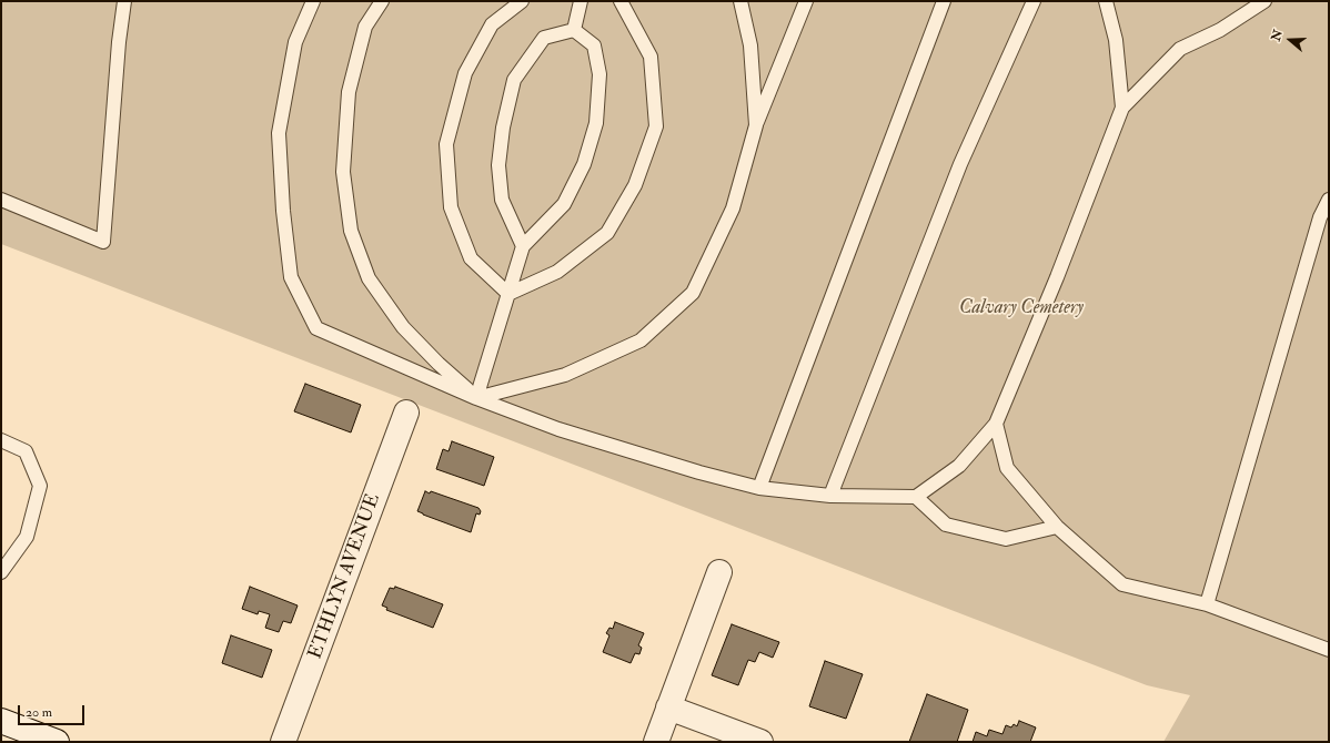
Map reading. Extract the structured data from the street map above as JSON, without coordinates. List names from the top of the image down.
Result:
{
  "streets": {
    "street": ["ETHLYN AVENUE"]
  },
  "parks": ["Calvary Cemetery"],
  "scale_bar": "20 m",
  "north": "left"
}
